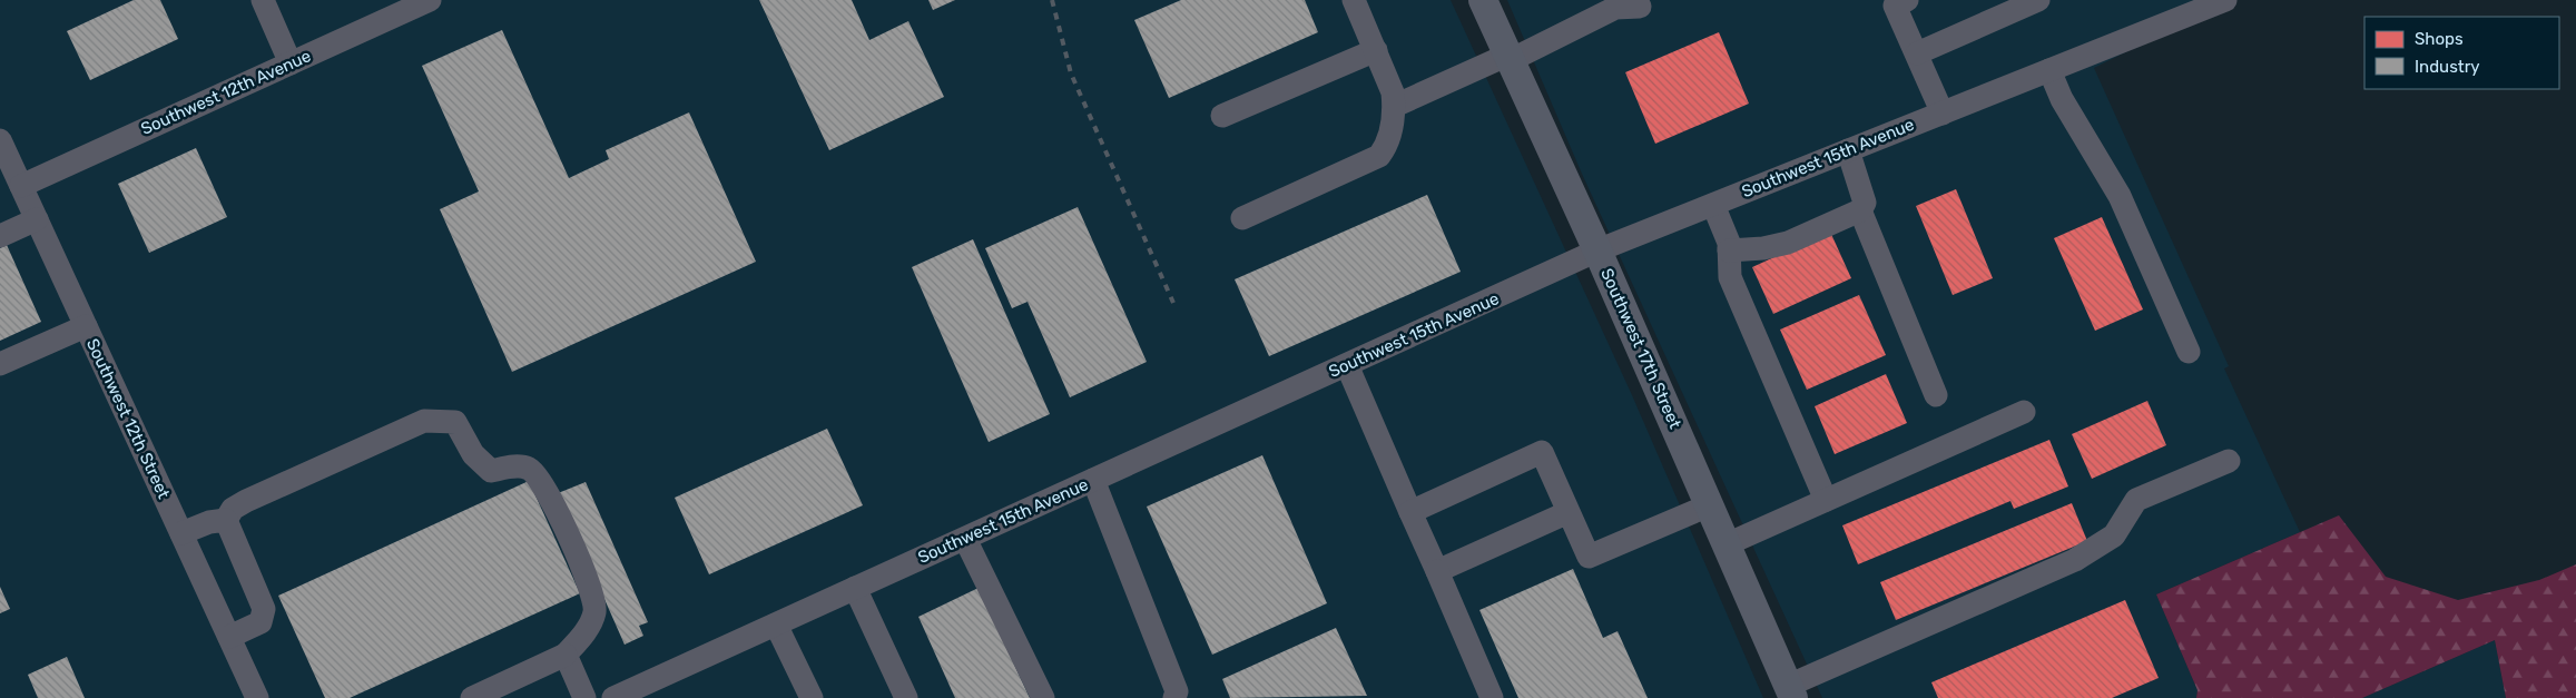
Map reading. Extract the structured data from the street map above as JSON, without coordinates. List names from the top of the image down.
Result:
{
  "streets": {
    "main road": ["Southwest 17th Street"],
    "street": ["Southwest 12th Avenue", "Southwest 15th Avenue", "Southwest 12th Street"]
  },
  "crossings": [
    ["Southwest 12th Avenue", "Southwest 12th Street"],
    ["Southwest 15th Avenue", "Southwest 17th Street"]
  ],
  "legend": ["Shops", "Industry"]
}
